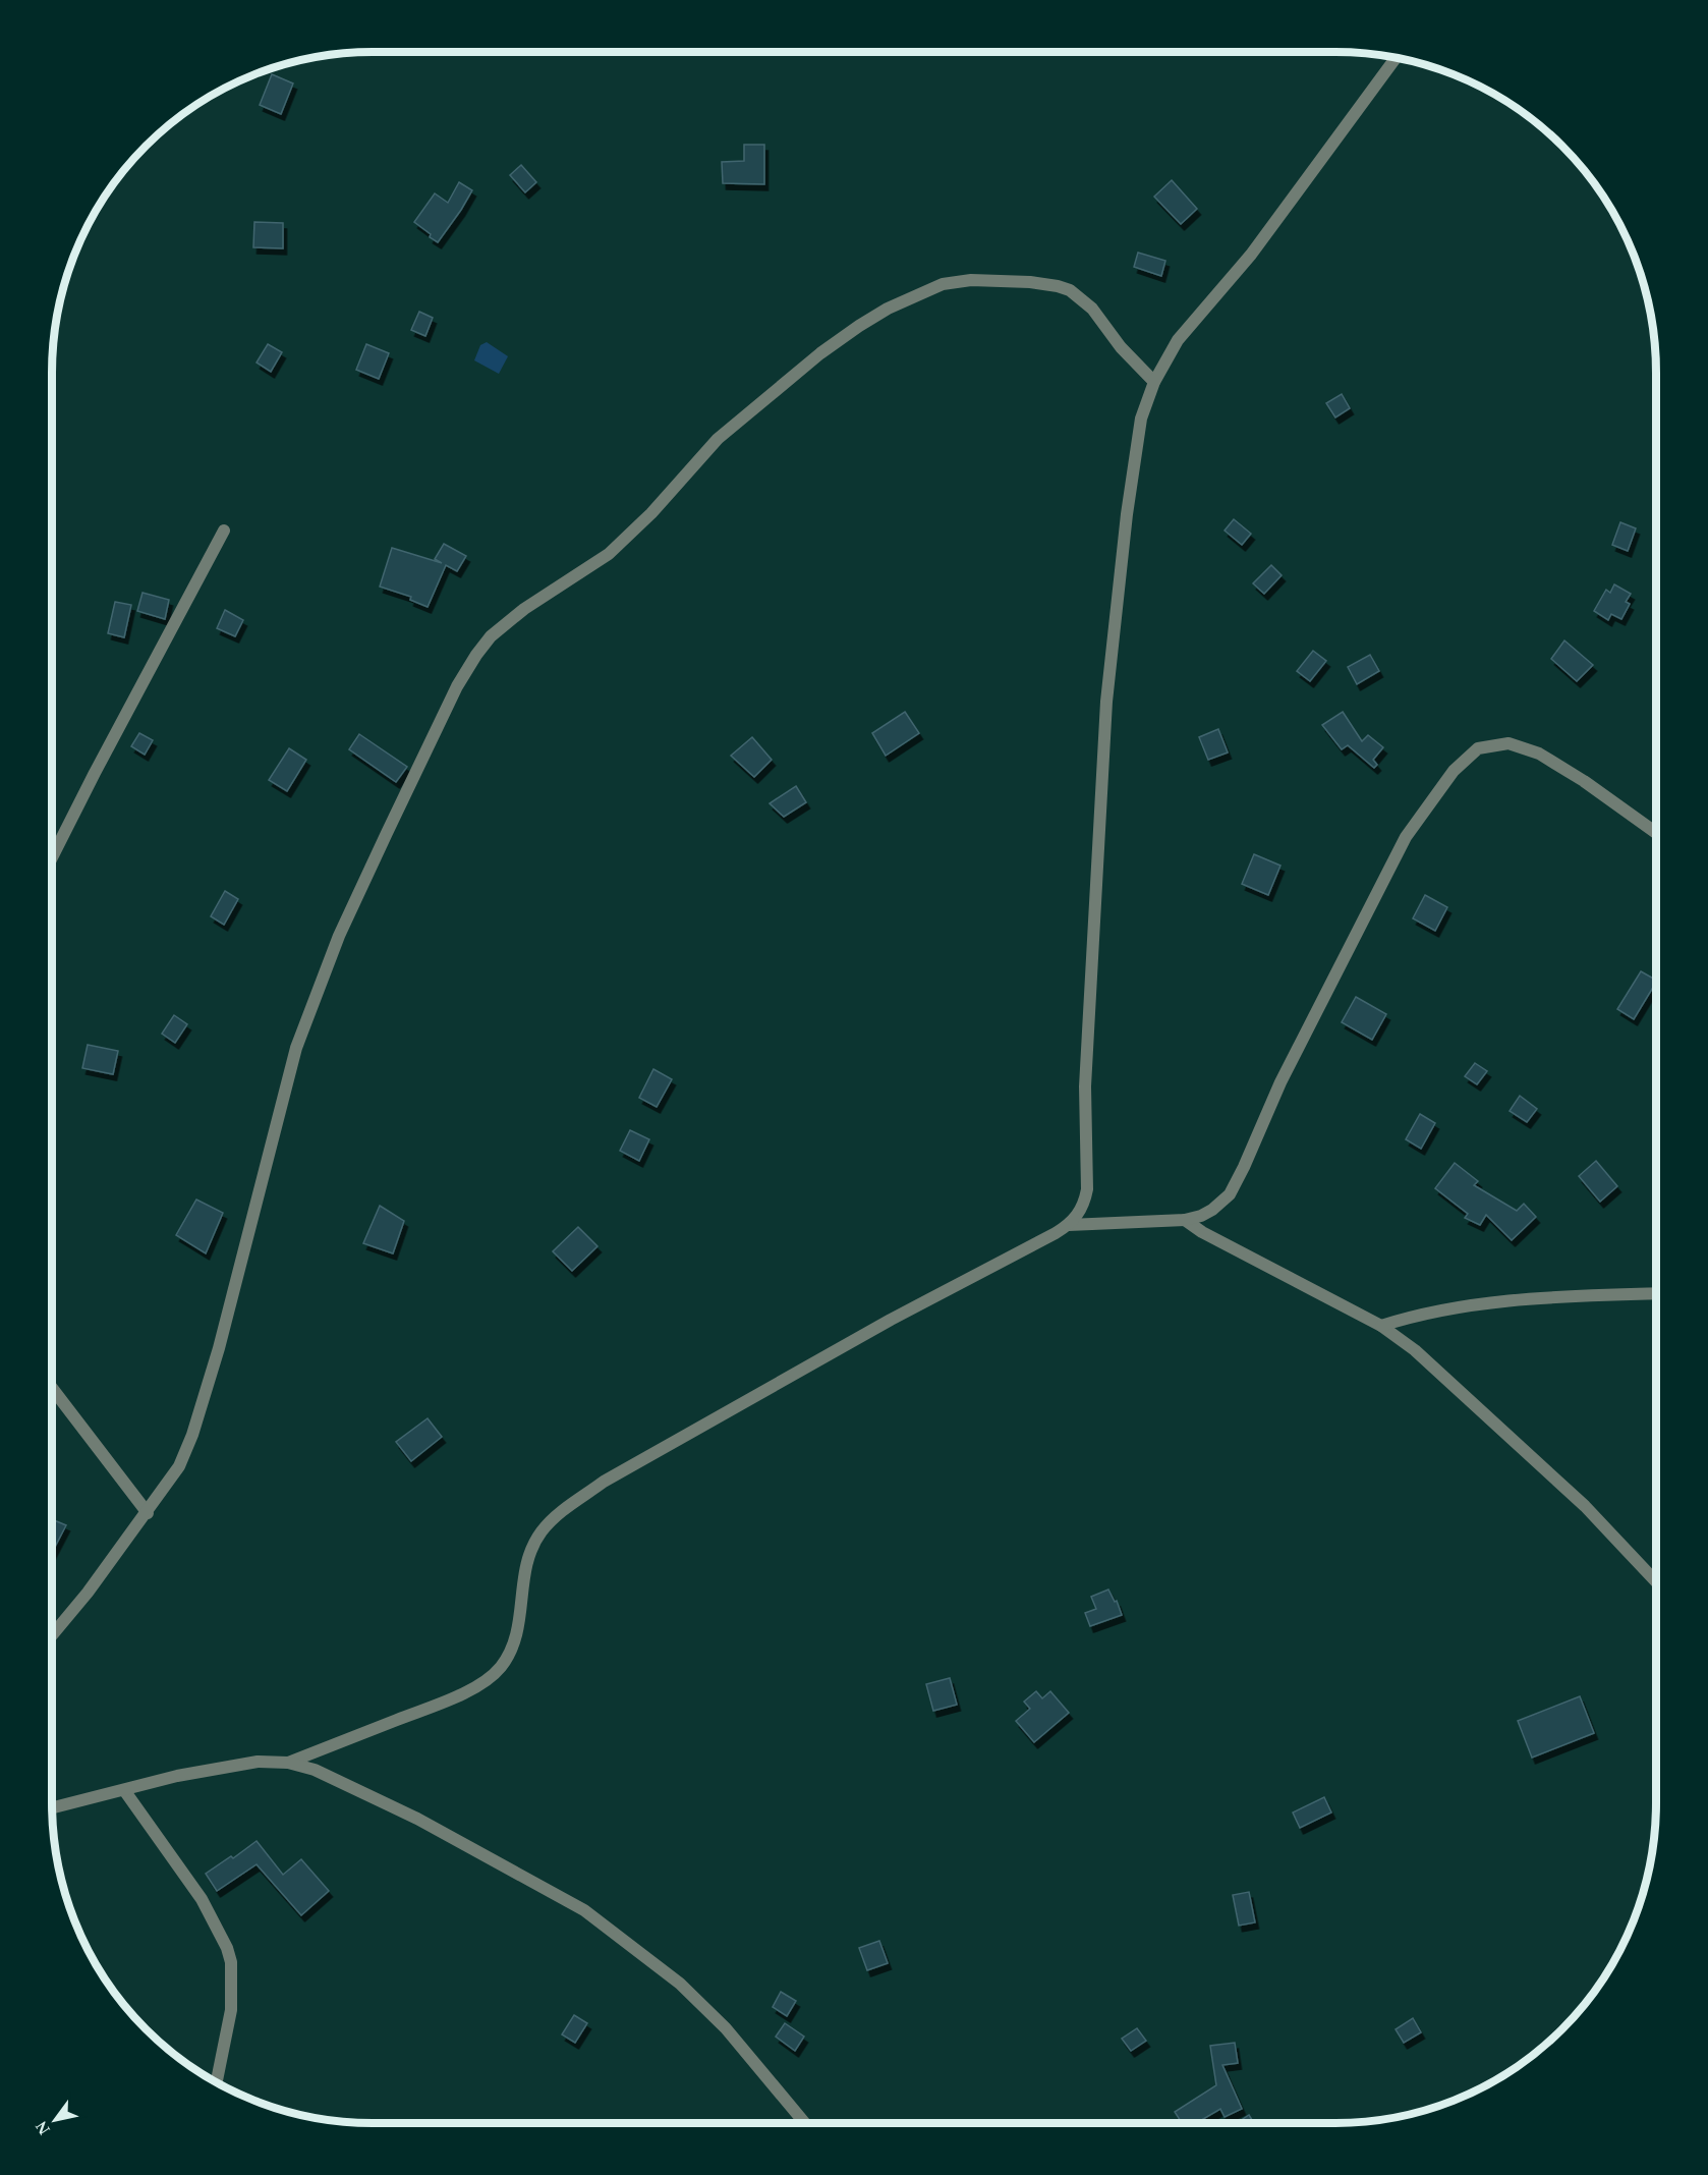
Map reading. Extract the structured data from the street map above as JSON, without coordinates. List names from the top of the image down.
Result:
{
  "north": "bottom left"
}
